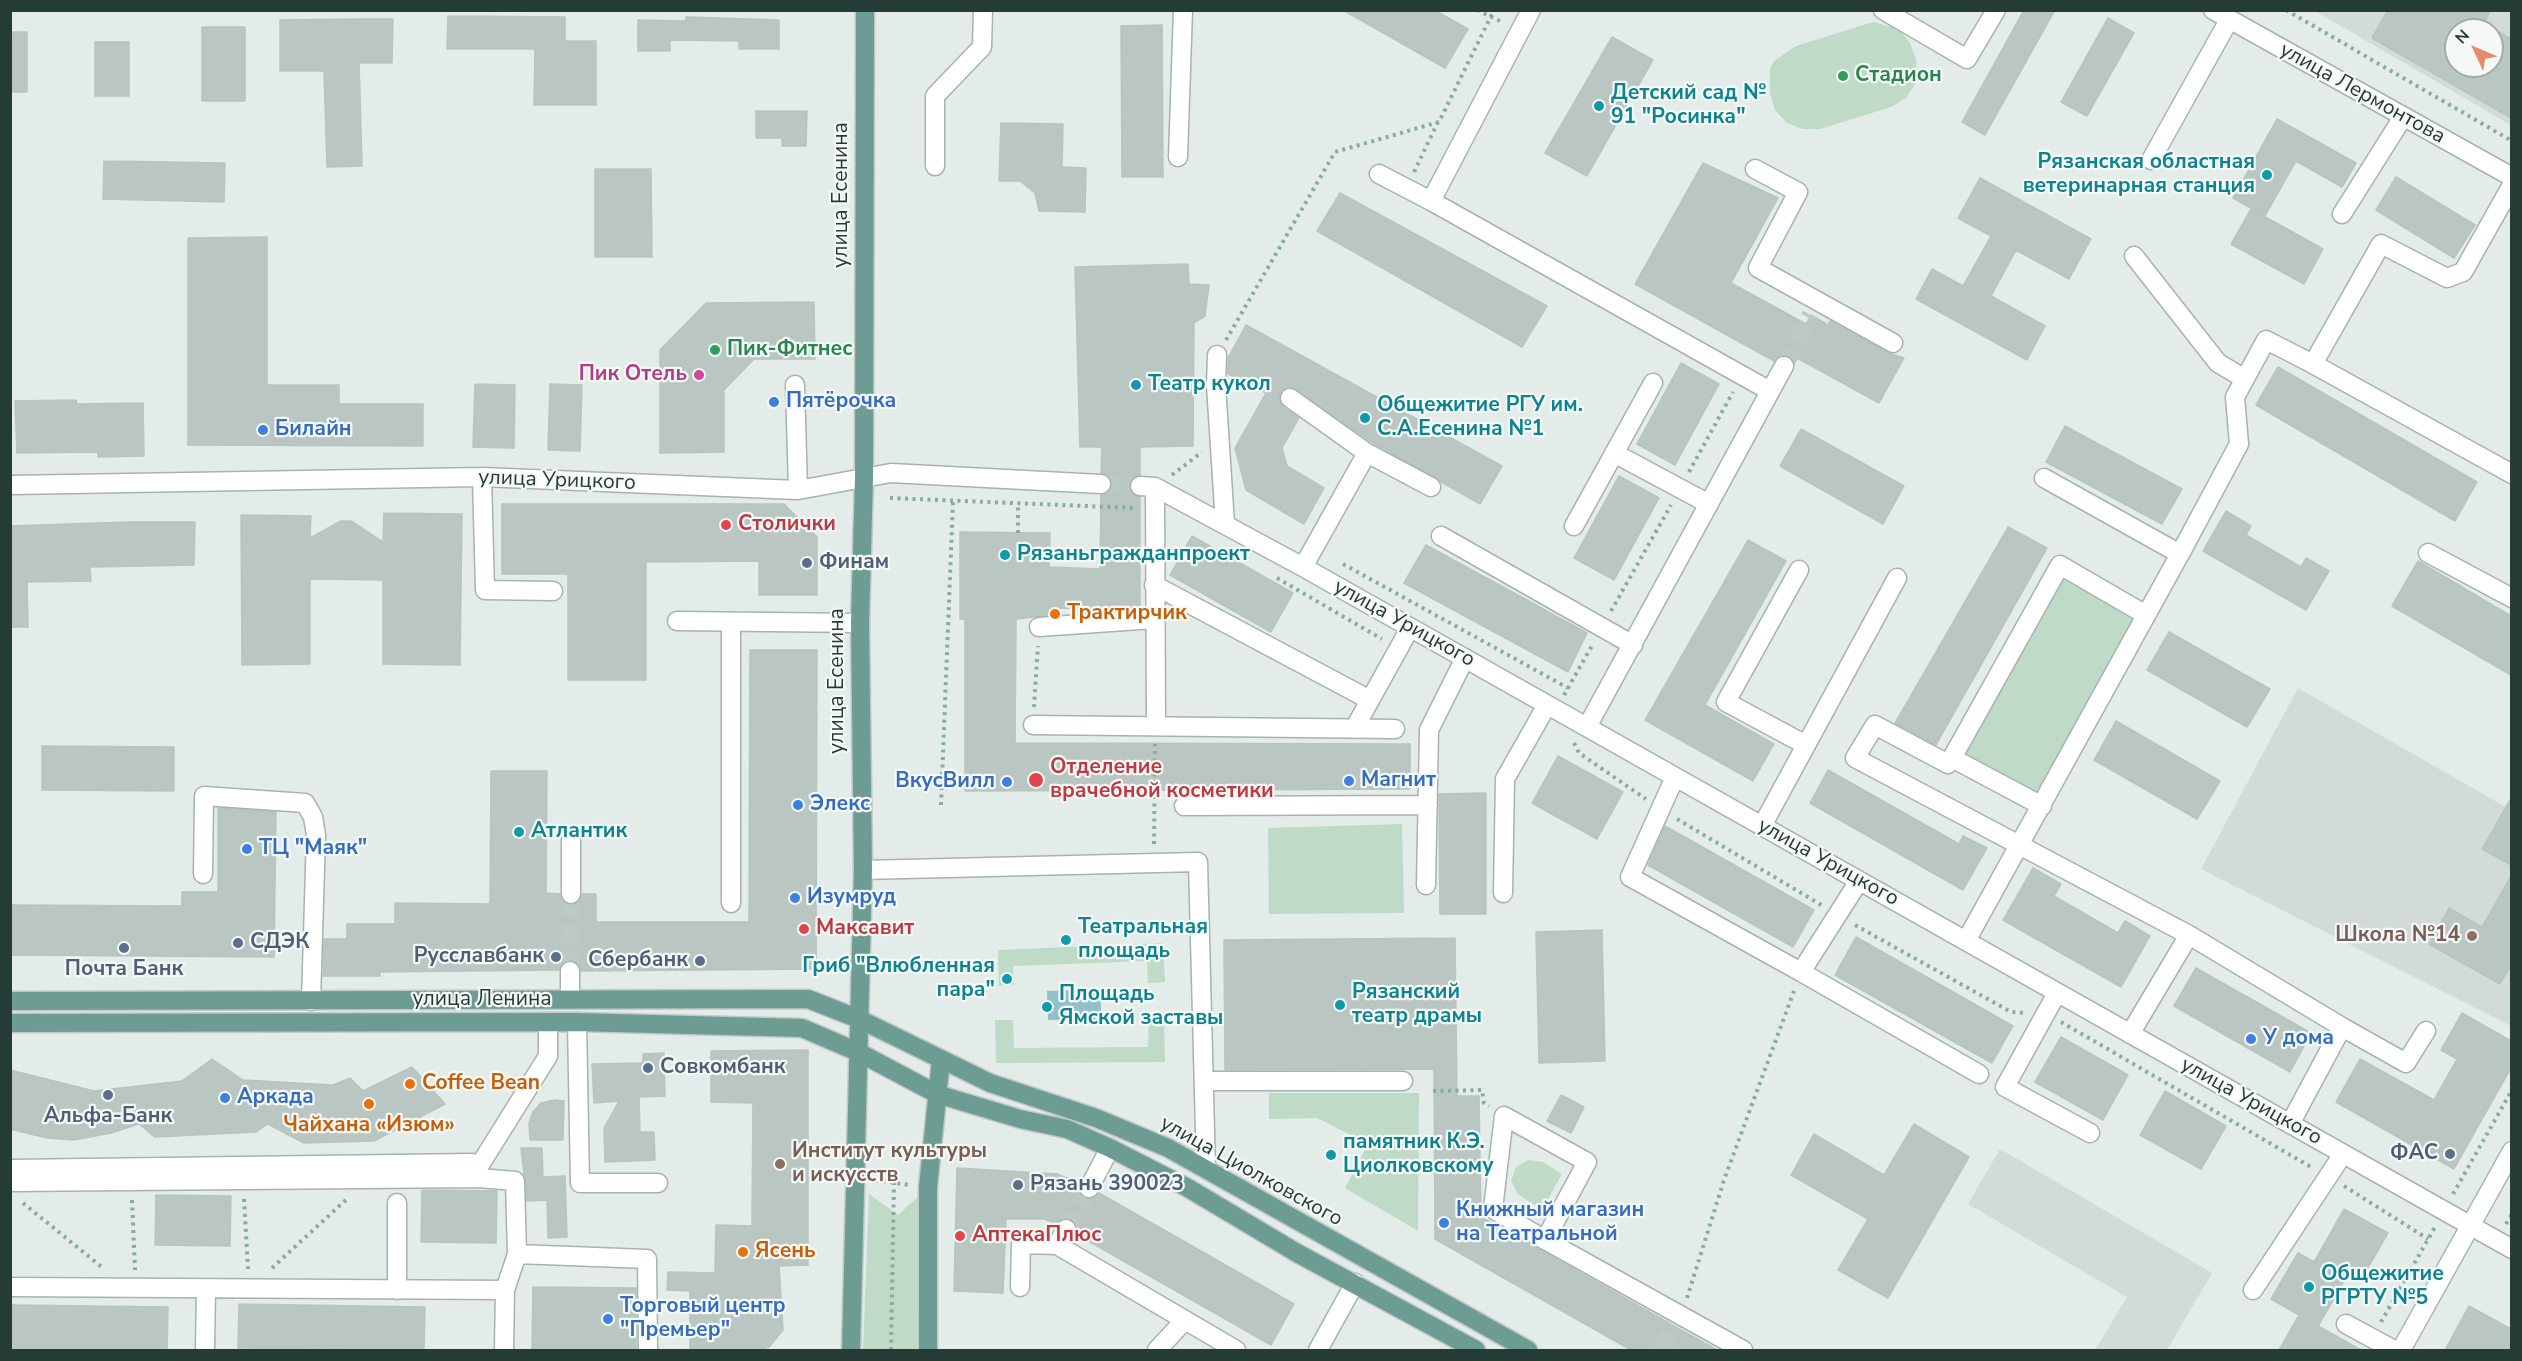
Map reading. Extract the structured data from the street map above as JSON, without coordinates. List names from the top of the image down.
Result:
{
  "streets": {
    "main road": ["улица Есенина", "улица Ленина", "улица Циолковского"],
    "street": ["улица Лермонтова", "улица Урицкого"]
  },
  "crossings": [
    ["улица Есенина", "улица Урицкого"],
    ["улица Есенина", "улица Ленина"],
    ["улица Есенина", "улица Циолковского"],
    ["улица Ленина", "улица Циолковского"]
  ],
  "places": [
    "Стадион",
    "Детский сад № 91 \"Росинка\"",
    "Рязанская областная ветеринарная станция",
    "Пик-Фитнес",
    "Пик Отель",
    "Театр кукол",
    "Пятёрочка",
    "Общежитие РГУ им. С.А.Есенина №1",
    "Билайн",
    "Столички",
    "Рязаньгражданпроект",
    "Финам",
    "Трактирчик",
    "Отделение врачебной косметики",
    "Магнит",
    "ВкусВилл",
    "Элекс",
    "Атлантик",
    "ТЦ \"Маяк\"",
    "Изумруд",
    "Максавит",
    "Школа №14",
    "Театральная площадь",
    "СДЭК",
    "Почта Банк",
    "Русславбанк",
    "Сбербанк",
    "Гриб \"Влюбленная пара\"",
    "Рязанский театр драмы",
    "Площадь Ямской заставы",
    "У дома",
    "Совкомбанк",
    "Coffee Bean",
    "Альфа-Банк",
    "Аркада",
    "Чайхана «Изюм»",
    "ФАС",
    "памятник К.Э. Циолковскому",
    "Институт культуры и искусств",
    "Рязань 390023",
    "Книжный магазин на Театральной",
    "АптекаПлюс",
    "Ясень",
    "Общежитие РГРТУ №5",
    "Торговый центр \"Премьер\""
  ],
  "north": "top left"
}
